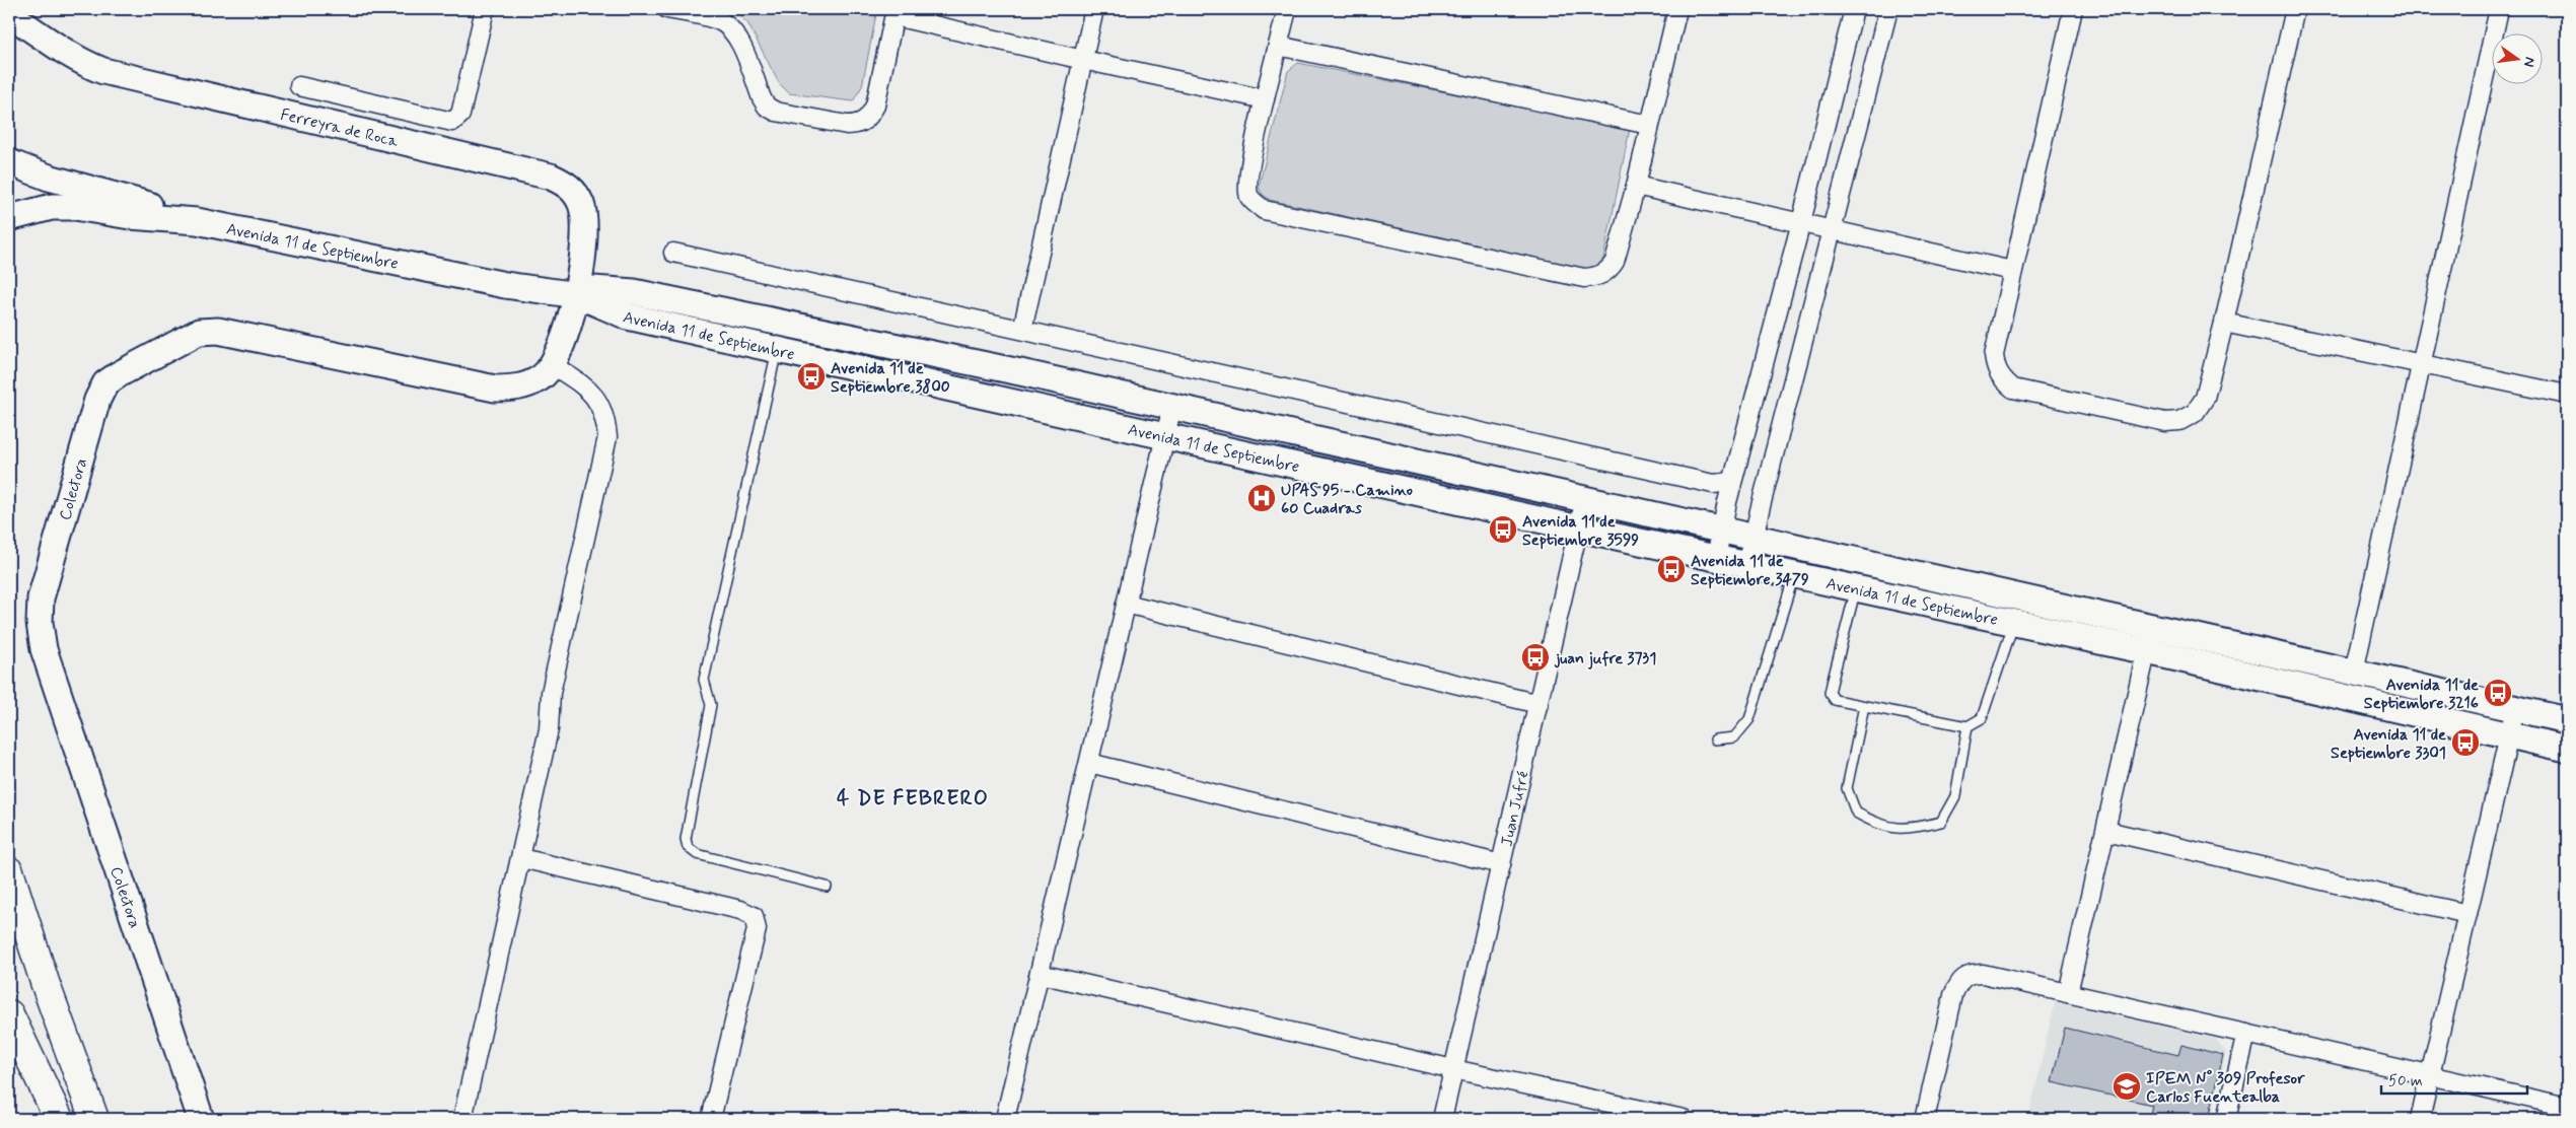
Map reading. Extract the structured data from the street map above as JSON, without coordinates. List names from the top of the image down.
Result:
{
  "streets": {
    "main road": ["Ferreyra de Roca", "Avenida 11 de Septiembre", "Colectora"],
    "street": ["Juan Jufré"]
  },
  "crossings": [
    ["Ferreyra de Roca", "Avenida 11 de Septiembre"],
    ["Ferreyra de Roca", "Colectora"],
    ["Avenida 11 de Septiembre", "Colectora"],
    ["Avenida 11 de Septiembre", "Juan Jufré"]
  ],
  "districts": ["4 DE FEBRERO"],
  "places": {
    "bus stop": [
      "Avenida 11 de Septiembre 3800",
      "Avenida 11 de Septiembre 3599",
      "Avenida 11 de Septiembre 3479",
      "juan jufre 3731",
      "Avenida 11 de Septiembre 3216",
      "Avenida 11 de Septiembre 3301"
    ],
    "hospital": ["UPAS 95 - Camino 60 Cuadras"],
    "school or university": ["IPEM N° 309 Profesor Carlos Fuentealba"]
  },
  "scale_bar": "50 m",
  "north": "right"
}
